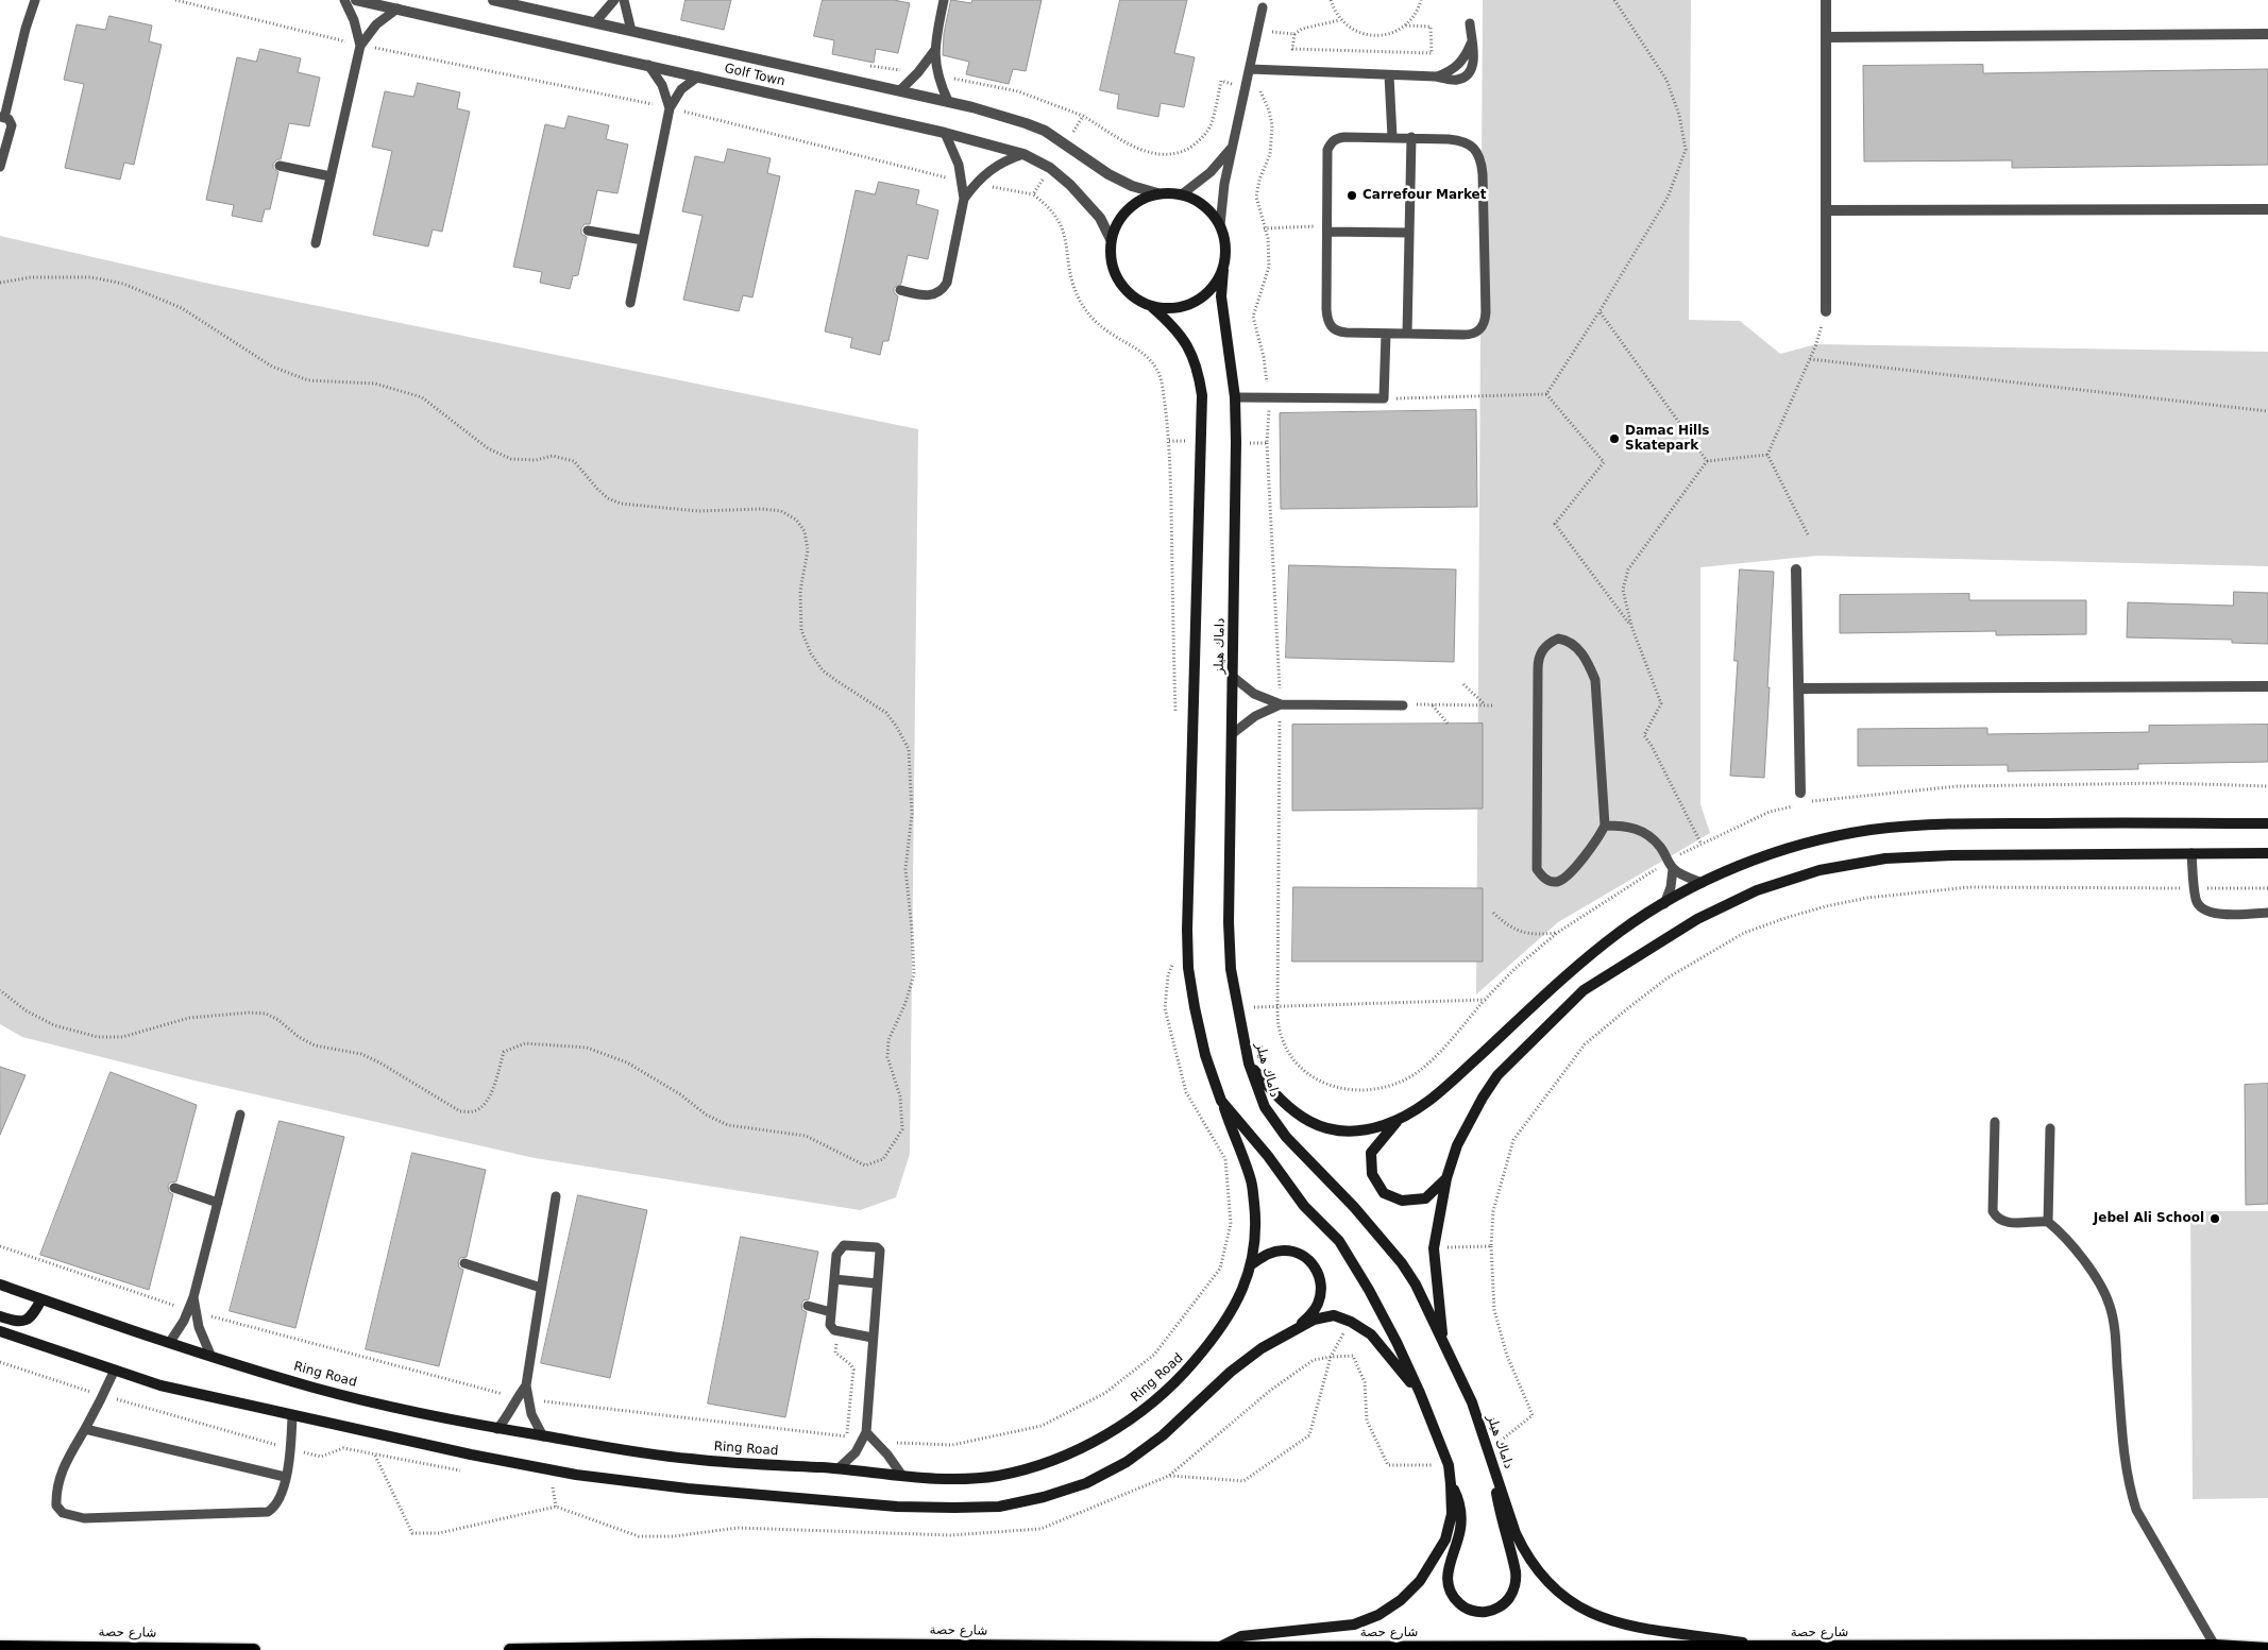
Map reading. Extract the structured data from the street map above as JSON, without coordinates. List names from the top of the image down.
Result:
{
  "streets": {
    "main road": ["شارع حصة"],
    "street": ["Golf Town", "داماك هيلز", "Ring Road"]
  },
  "crossings": [
    ["Golf Town", "داماك هيلز"],
    ["داماك هيلز", "Ring Road"],
    ["داماك هيلز", "شارع حصة"]
  ],
  "places": ["Carrefour Market", "Damac Hills Skatepark", "Jebel Ali School"]
}
